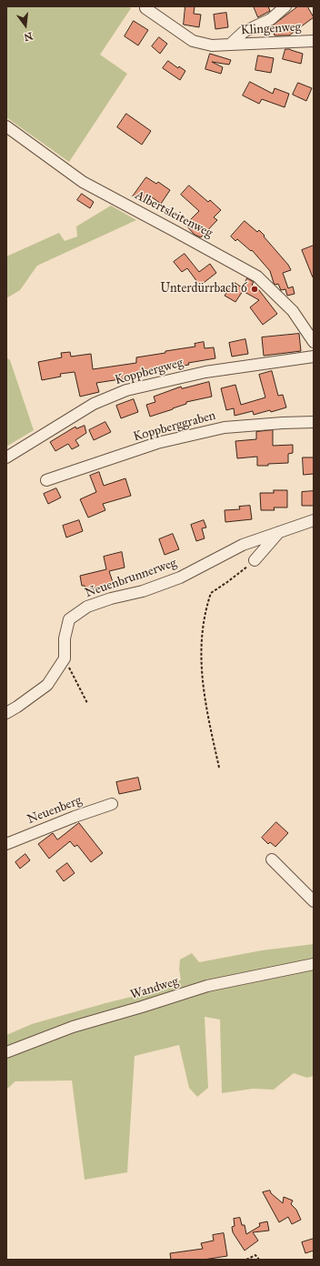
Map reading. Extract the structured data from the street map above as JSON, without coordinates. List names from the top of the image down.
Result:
{
  "streets": {
    "street": [
      "Klingenweg",
      "Albertsleitenweg",
      "Koppbergweg",
      "Koppberggraben",
      "Neuenbrunnerweg",
      "Neuenberg",
      "Wandweg"
    ]
  },
  "places": ["Unterdürrbach 6"],
  "north": "bottom"
}
